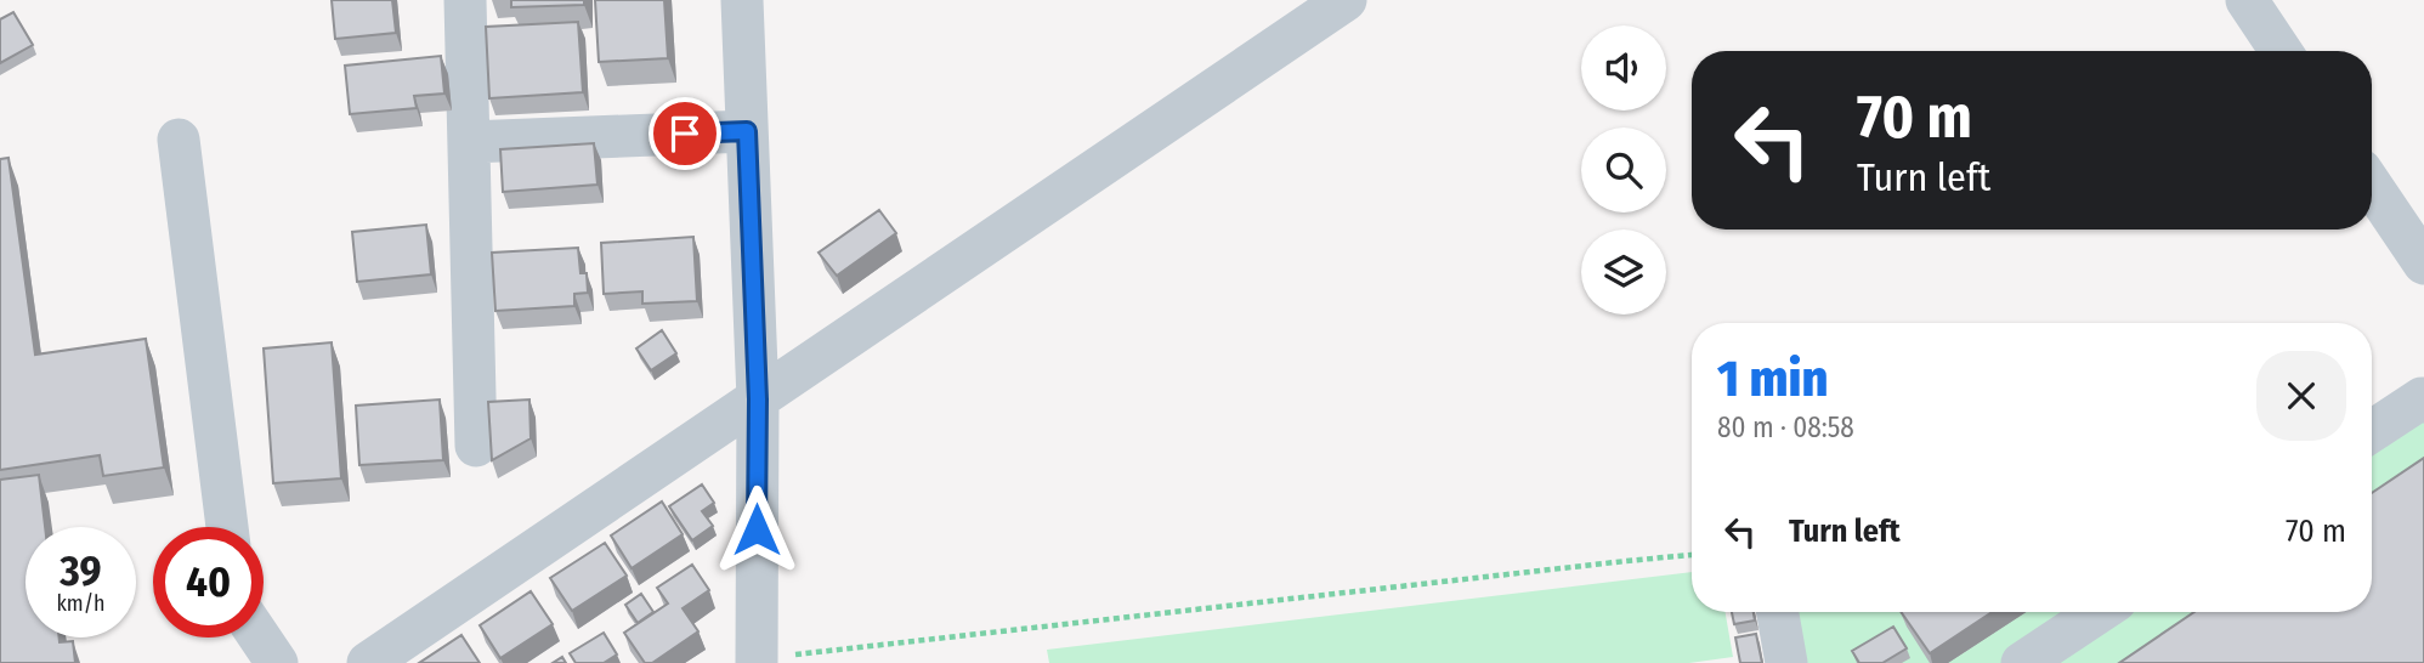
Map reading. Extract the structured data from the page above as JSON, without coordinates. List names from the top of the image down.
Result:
{
  "page": {
    "turn": ["70 m", "Turn left"],
    "heading": ["1 min", "80 m · 08:58"],
    "list": [
      {
        "name": "Turn left",
        "value": "70 m"
      }
    ],
    "speed": "39 km/h",
    "limit": "40"
  }
}
